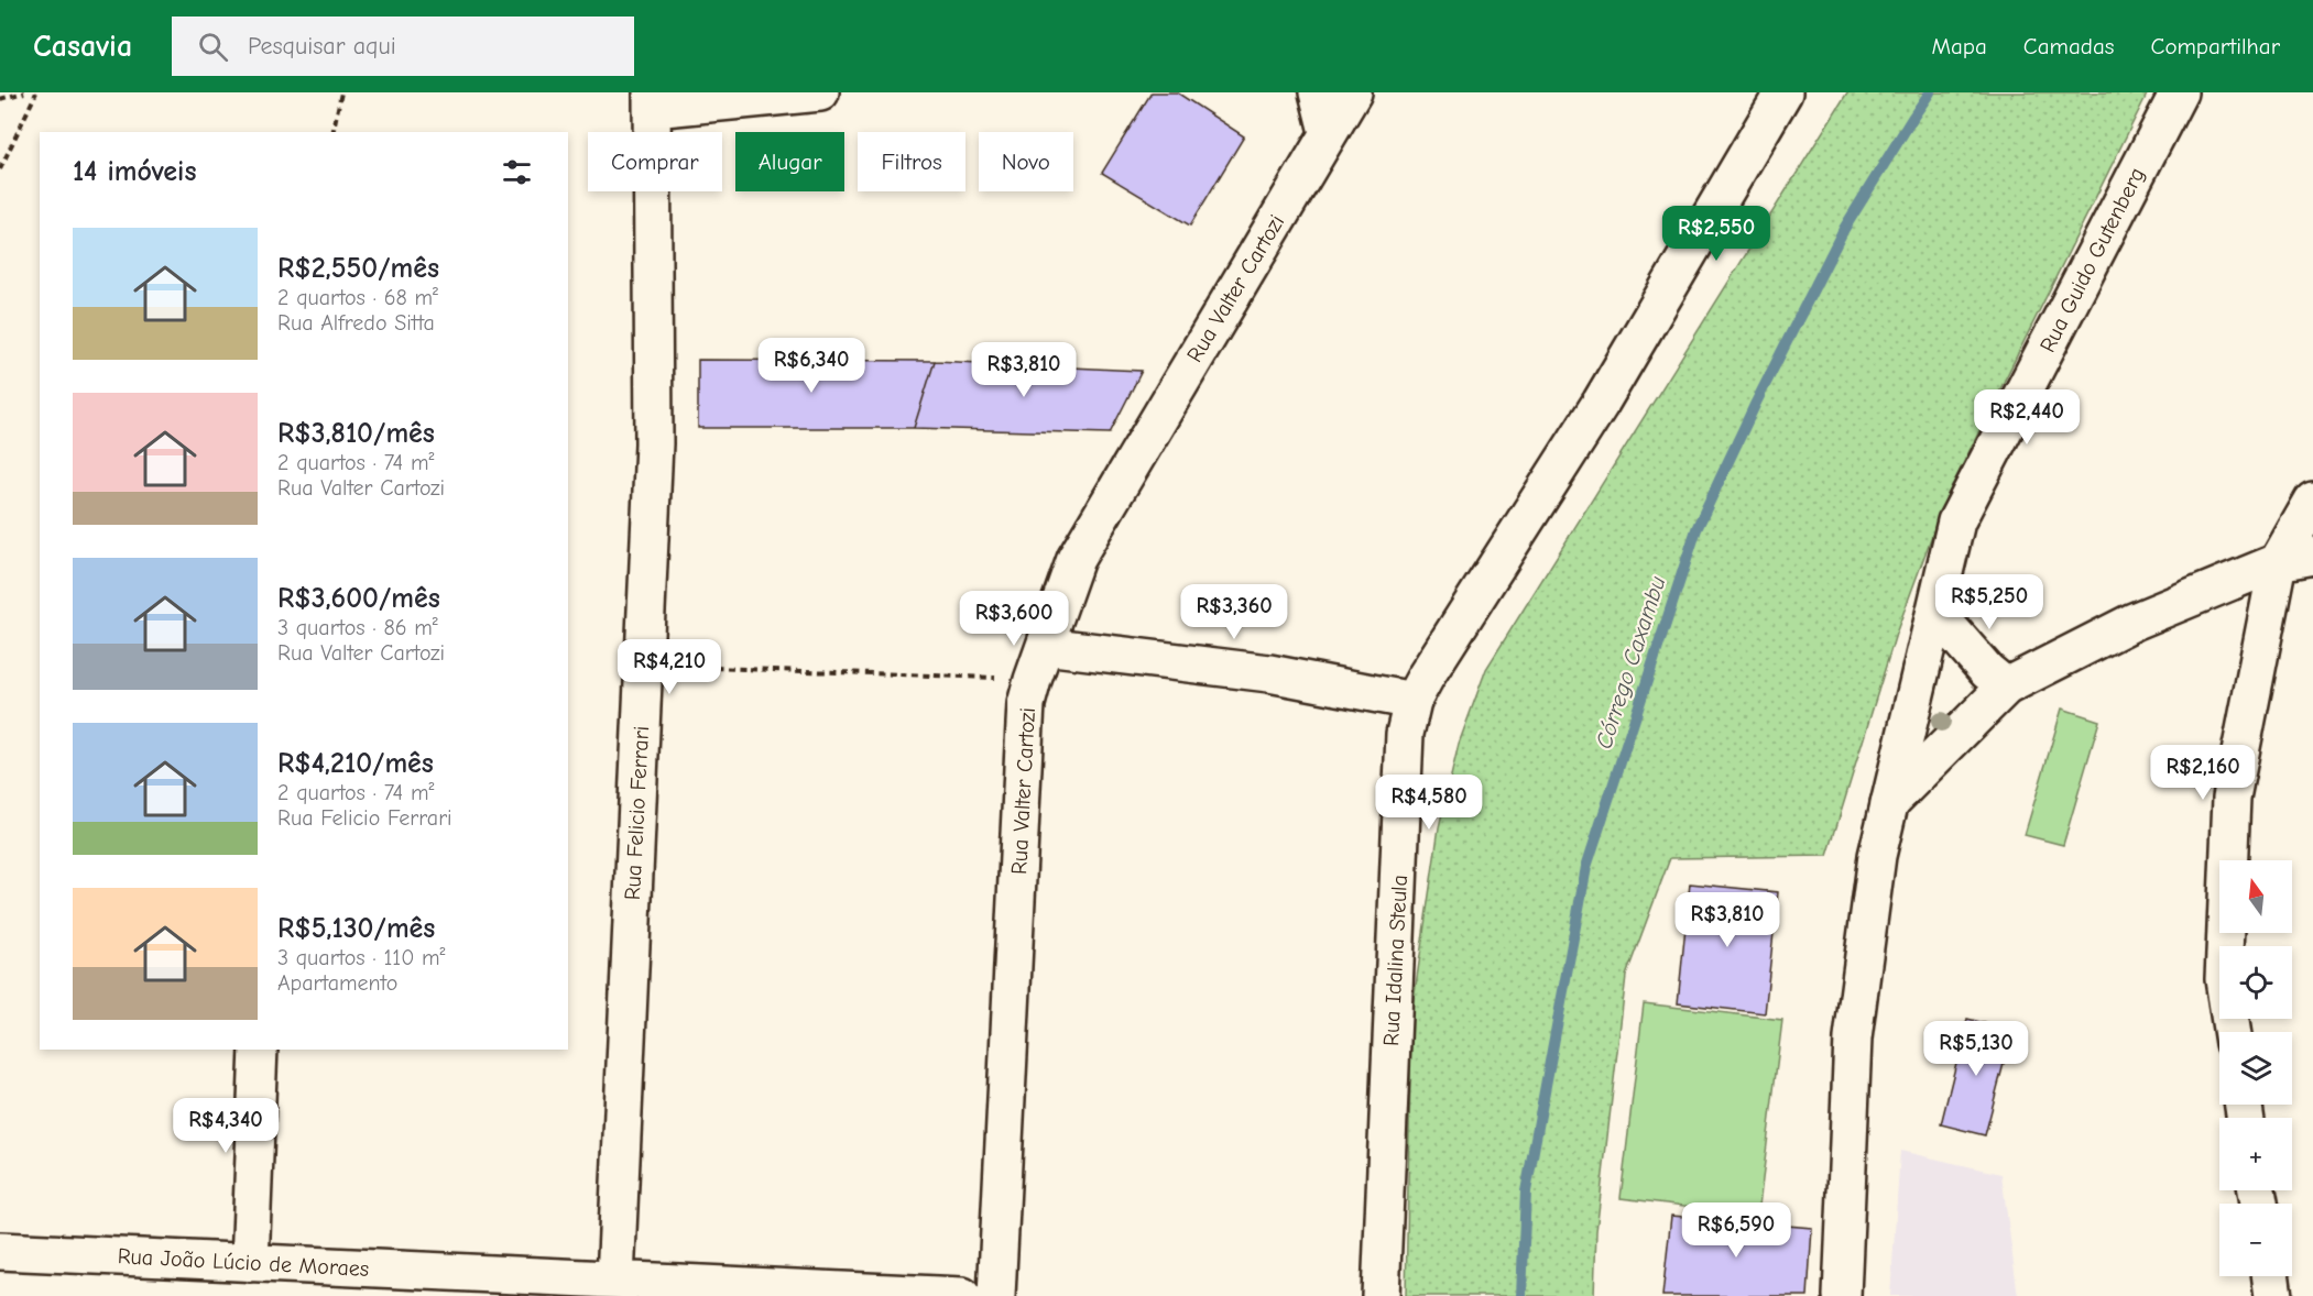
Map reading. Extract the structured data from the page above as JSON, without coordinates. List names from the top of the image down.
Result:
{
  "streets": {
    "street": [
      "Rua Guido Gutenberg",
      "Rua Valter Cartozi",
      "Rua Felicio Ferrari",
      "Rua Idalina Steula",
      "Rua João Lúcio de Moraes"
    ]
  },
  "crossings": [
    ["Rua Felicio Ferrari", "Rua João Lúcio de Moraes"]
  ],
  "water": ["Córrego Caxambu"],
  "north": "top",
  "page": {
    "header": "Casavia",
    "search": "Pesquisar aqui",
    "nav": ["Mapa", "Camadas", "Compartilhar"],
    "chip": [
      "Comprar",
      "Alugar",
      "Filtros",
      "Novo"
    ],
    "heading": "14 imóveis",
    "price": [
      "R$2,550",
      "R$6,340",
      "R$3,810",
      "R$2,440",
      "R$5,250",
      "R$3,360",
      "R$3,600",
      "R$4,210",
      "R$2,160",
      "R$4,580",
      "R$3,810",
      "R$5,130",
      "R$4,340",
      "R$6,590"
    ],
    "list": [
      {
        "name": "R$2,550/mês",
        "note": "2 quartos · 68 m² · Rua Alfredo Sitta"
      },
      {
        "name": "R$3,810/mês",
        "note": "2 quartos · 74 m² · Rua Valter Cartozi"
      },
      {
        "name": "R$3,600/mês",
        "note": "3 quartos · 86 m² · Rua Valter Cartozi"
      },
      {
        "name": "R$4,210/mês",
        "note": "2 quartos · 74 m² · Rua Felicio Ferrari"
      },
      {
        "name": "R$5,130/mês",
        "note": "3 quartos · 110 m² · Apartamento"
      }
    ],
    "map_buttons": ["+", "−"]
  }
}
